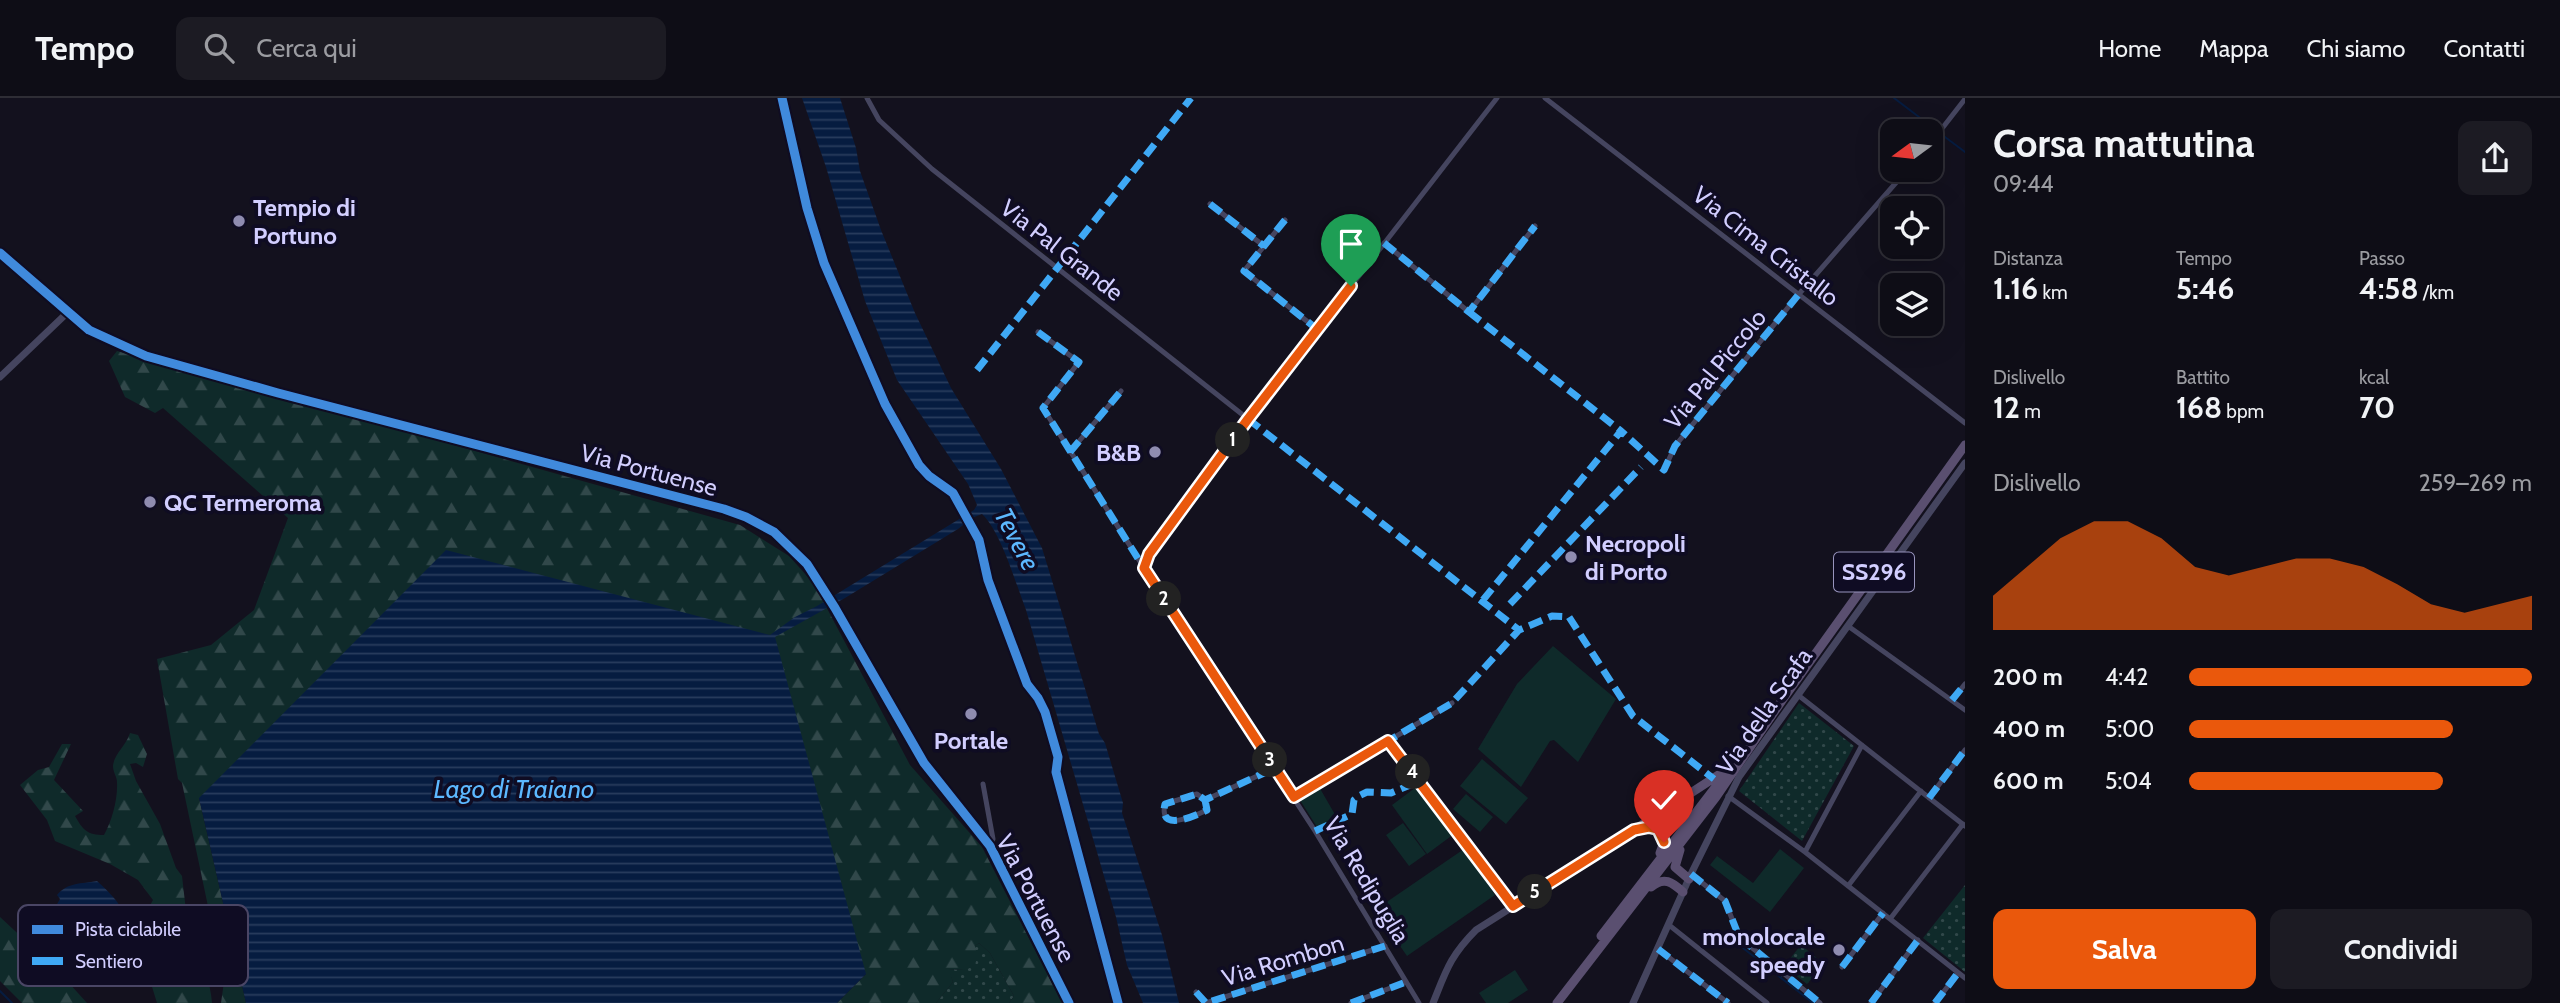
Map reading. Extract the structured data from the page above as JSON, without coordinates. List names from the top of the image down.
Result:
{
  "streets": {
    "main road": ["SS296"],
    "street": [
      "Via Cima Cristallo",
      "Via Pal Grande",
      "Via Pal Piccolo",
      "Via Portuense",
      "Via della Scafa",
      "Via Redipuglia",
      "Via Rombon"
    ]
  },
  "crossings": [
    ["Via Cima Cristallo", "Via Pal Piccolo"],
    ["Via Redipuglia", "Via Rombon"]
  ],
  "water": ["Tevere", "Lago di Traiano"],
  "places": [
    "Tempio di Portuno",
    "B&B",
    "QC Termeroma",
    "Necropoli di Porto",
    "Portale",
    "monolocale speedy"
  ],
  "legend": ["Pista ciclabile", "Sentiero"],
  "north": "left",
  "page": {
    "header": "Tempo",
    "search": "Cerca qui",
    "nav": [
      "Home",
      "Mappa",
      "Chi siamo",
      "Contatti"
    ],
    "heading": ["Corsa mattutina", "09:44"],
    "stats": [
      ["Distanza", "1.16 km"],
      ["Tempo", "5:46"],
      ["Passo", "4:58 /km"],
      ["Dislivello", "12 m"],
      ["Battito", "168 bpm"],
      ["kcal", "70"]
    ],
    "pins": [
      "1",
      "2",
      "3",
      "4",
      "5"
    ],
    "chart": ["Dislivello", "259–269 m"],
    "list": [
      {
        "name": "200 m",
        "note": "4:42"
      },
      {
        "name": "400 m",
        "note": "5:00"
      },
      {
        "name": "600 m",
        "note": "5:04"
      }
    ],
    "buttons": ["Salva", "Condividi"]
  }
}
